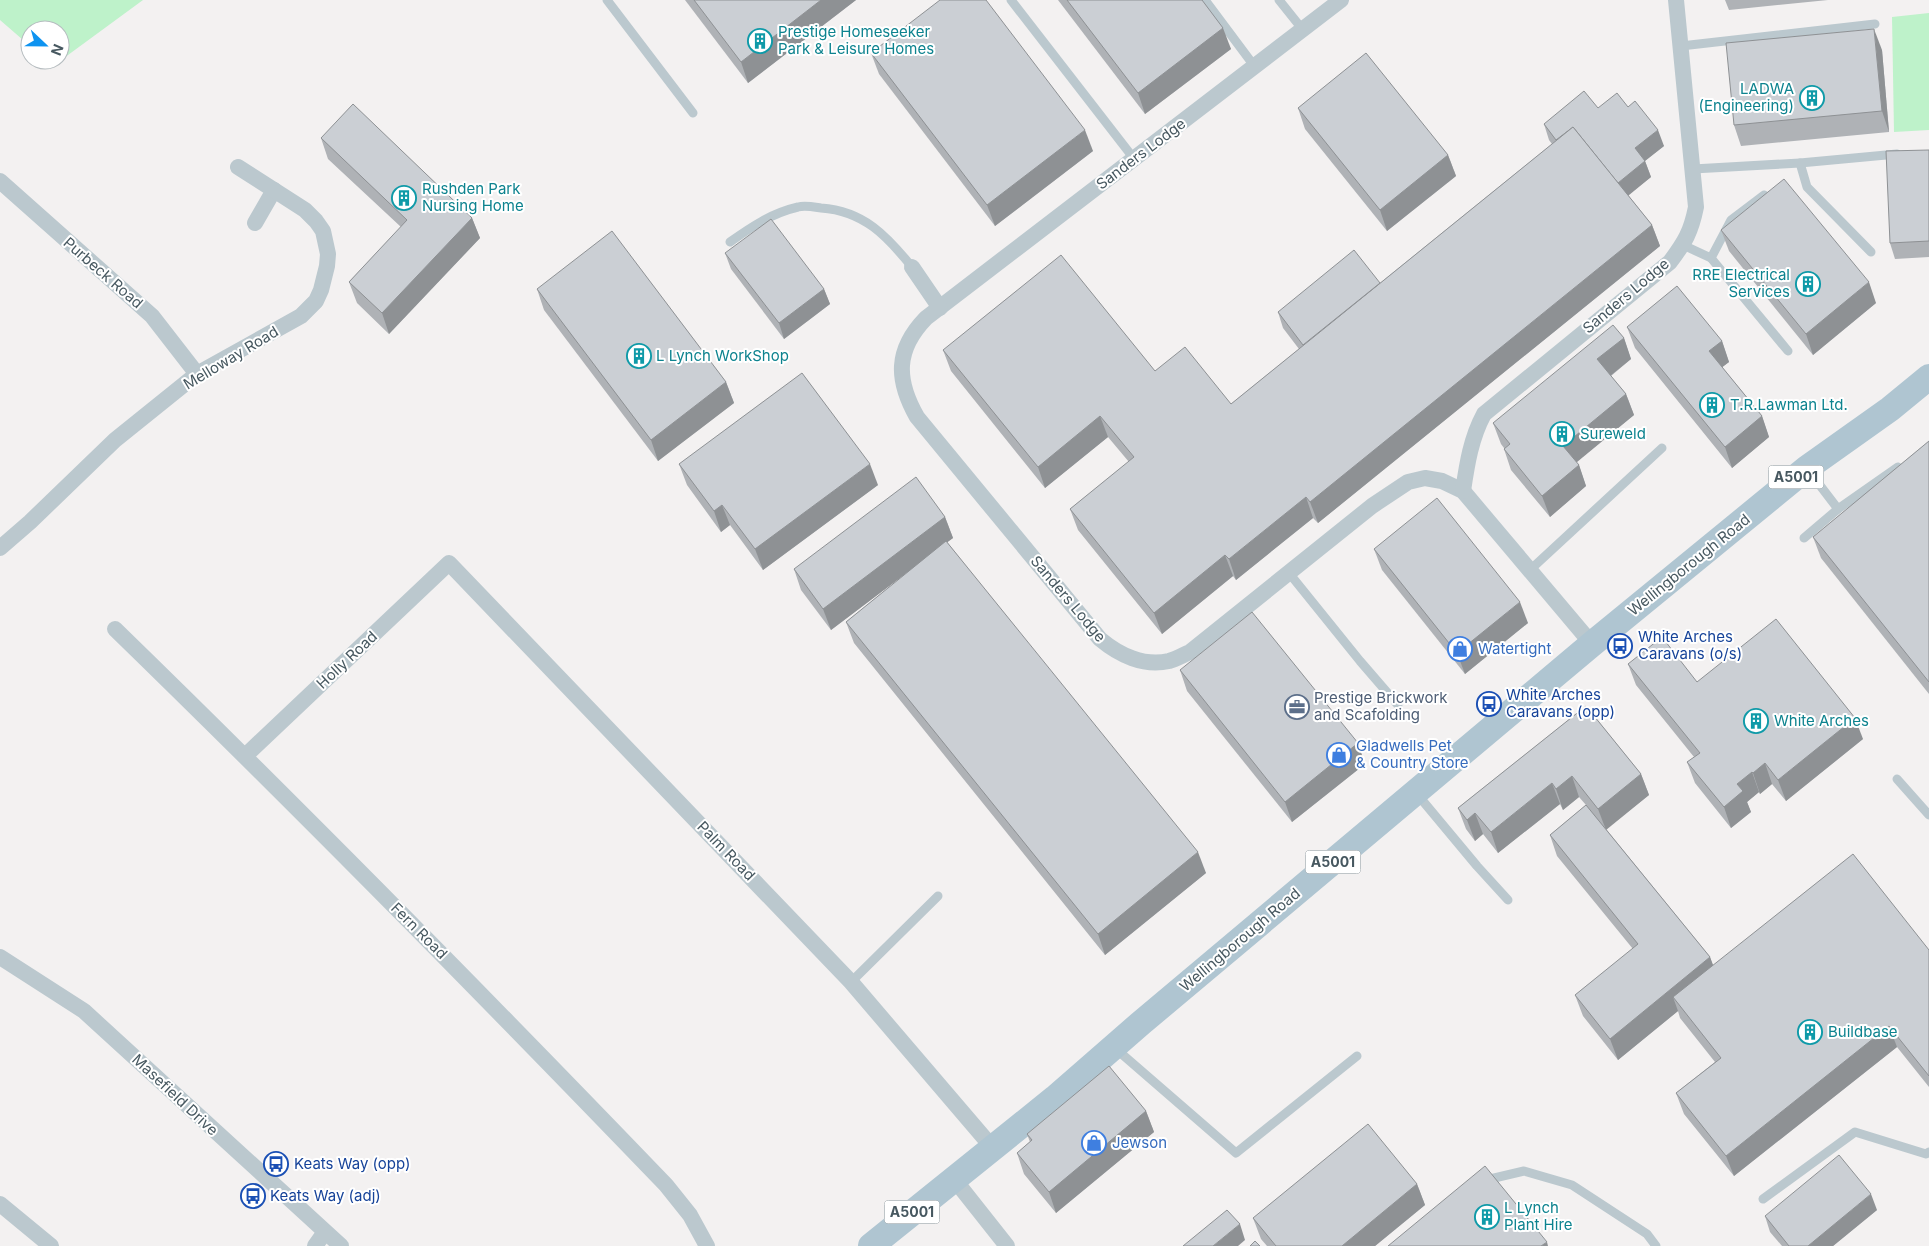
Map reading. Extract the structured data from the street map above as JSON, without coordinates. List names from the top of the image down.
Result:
{
  "streets": {
    "main road": ["A5001", "Wellingborough Road"],
    "street": [
      "Sanders Lodge",
      "Purbeck Road",
      "Melloway Road",
      "Holly Road",
      "Palm Road",
      "Fern Road",
      "Masefield Drive"
    ]
  },
  "crossings": [
    ["Sanders Lodge", "Wellingborough Road"],
    ["Purbeck Road", "Melloway Road"],
    ["Wellingborough Road", "Palm Road"],
    ["Holly Road", "Palm Road"],
    ["Holly Road", "Fern Road"]
  ],
  "places": {
    "building": [
      "Prestige Homeseeker Park & Leisure Homes",
      "LADWA (Engineering)",
      "Rushden Park Nursing Home",
      "RRE Electrical Services",
      "L Lynch WorkShop",
      "T.R.Lawman Ltd.",
      "Sureweld",
      "White Arches",
      "Buildbase",
      "L Lynch Plant Hire"
    ],
    "bus stop": [
      "White Arches Caravans (o/s)",
      "White Arches Caravans (opp)",
      "Keats Way (opp)",
      "Keats Way (adj)"
    ],
    "shop": ["Watertight", "Gladwells Pet & Country Store", "Jewson"],
    "office": ["Prestige Brickwork and Scafolding"]
  },
  "north": "right"
}
